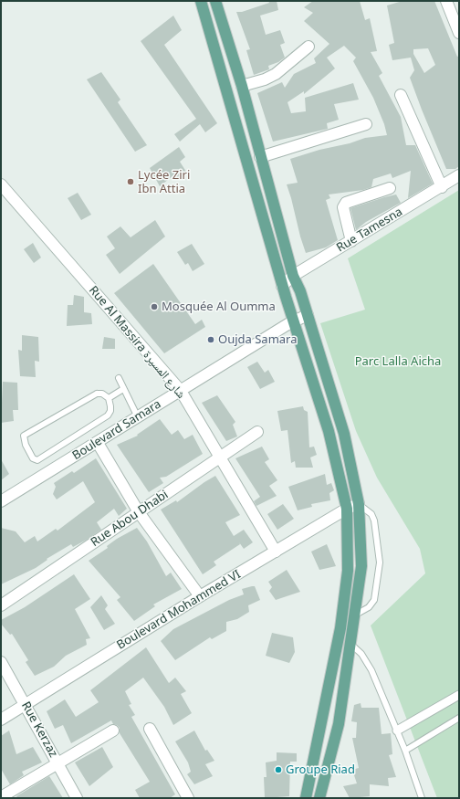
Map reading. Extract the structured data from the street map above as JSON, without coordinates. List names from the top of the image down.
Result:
{
  "streets": {
    "street": [
      "Rue Tamesna",
      "Rue Al Massira شارع المسيرة",
      "Boulevard Samara",
      "Rue Abou Dhabi",
      "Boulevard Mohammed VI",
      "Rue Kerzaz"
    ]
  },
  "crossings": [
    ["Rue Al Massira شارع المسيرة", "Boulevard Samara"],
    ["Rue Al Massira شارع المسيرة", "Rue Abou Dhabi"],
    ["Rue Al Massira شارع المسيرة", "Boulevard Mohammed VI"],
    ["Boulevard Mohammed VI", "Rue Kerzaz"]
  ],
  "parks": ["Parc Lalla Aicha"],
  "places": [
    "Lycée Ziri Ibn Attia",
    "Mosquée Al Oumma",
    "Oujda Samara",
    "Groupe Riad"
  ]
}
